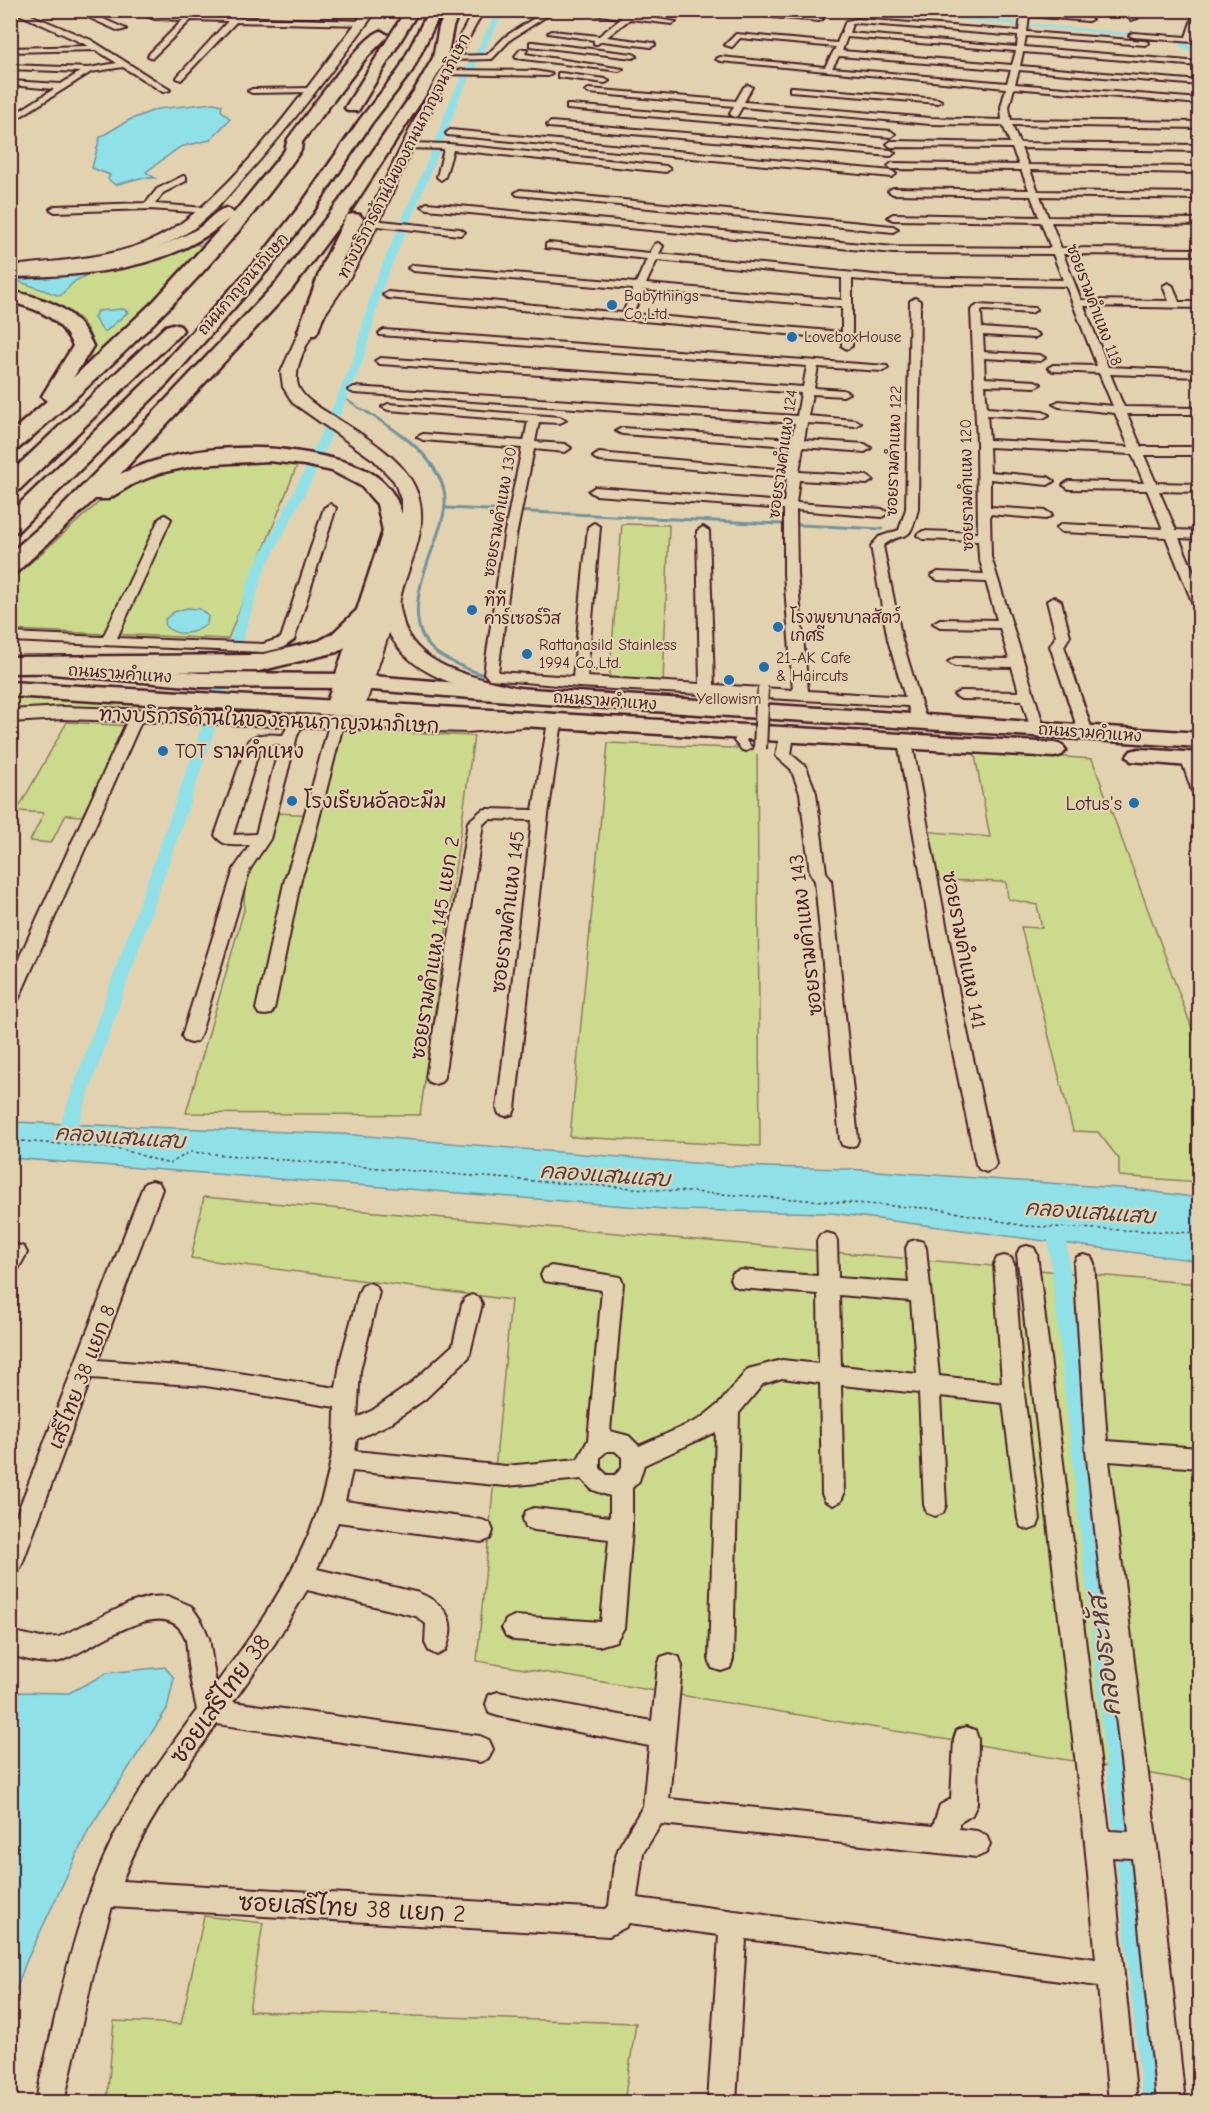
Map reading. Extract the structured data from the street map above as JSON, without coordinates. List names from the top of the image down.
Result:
{
  "streets": {
    "highway": ["ถนนกาญจนาภิเษก"],
    "main road": ["ทางบริการด้านในของถนนกาญจนาภิเษก", "ถนนรามคำแหง"],
    "street": [
      "ซอยรามคำแหง 118",
      "ซอยรามคำแหง 122",
      "ซอยรามคำแหง 124",
      "ซอยรามคำแหง 120",
      "ซอยรามคำแหง 130",
      "ซอยรามคำแหง 145",
      "ซอยรามคำแหง 143",
      "ซอยรามคำแหง 145 แยก 2",
      "ซอยรามคำแหง 141",
      "เสรีไทย 38 แยก 8",
      "ซอยเสรีไทย 38",
      "ซอยเสรีไทย 38 แยก 2"
    ]
  },
  "crossings": [
    ["ทางบริการด้านในของถนนกาญจนาภิเษก", "ถนนรามคำแหง"],
    ["ซอยรามคำแหง 122", "ถนนรามคำแหง"],
    ["ซอยรามคำแหง 120", "ถนนรามคำแหง"],
    ["ถนนรามคำแหง", "ซอยรามคำแหง 145"],
    ["ถนนรามคำแหง", "ซอยรามคำแหง 143"],
    ["ถนนรามคำแหง", "ซอยรามคำแหง 141"],
    ["ซอยรามคำแหง 145", "ซอยรามคำแหง 145 แยก 2"],
    ["ซอยเสรีไทย 38", "ซอยเสรีไทย 38 แยก 2"]
  ],
  "water": ["คลองแสนแสบ", "คลองระหัส"],
  "places": [
    "Babythings Co.,Ltd.",
    "LoveboxHouse",
    "ทีที คาร์เซอร์วิส",
    "โรงพยาบาลสัตว์ เกศรี",
    "Rattanasild Stainless 1994 Co.,Ltd.",
    "21-AK Cafe & Haircuts",
    "Yellowism",
    "TOT รามคำแหง",
    "โรงเรียนอัลอะมีม",
    "Lotus's"
  ]
}
